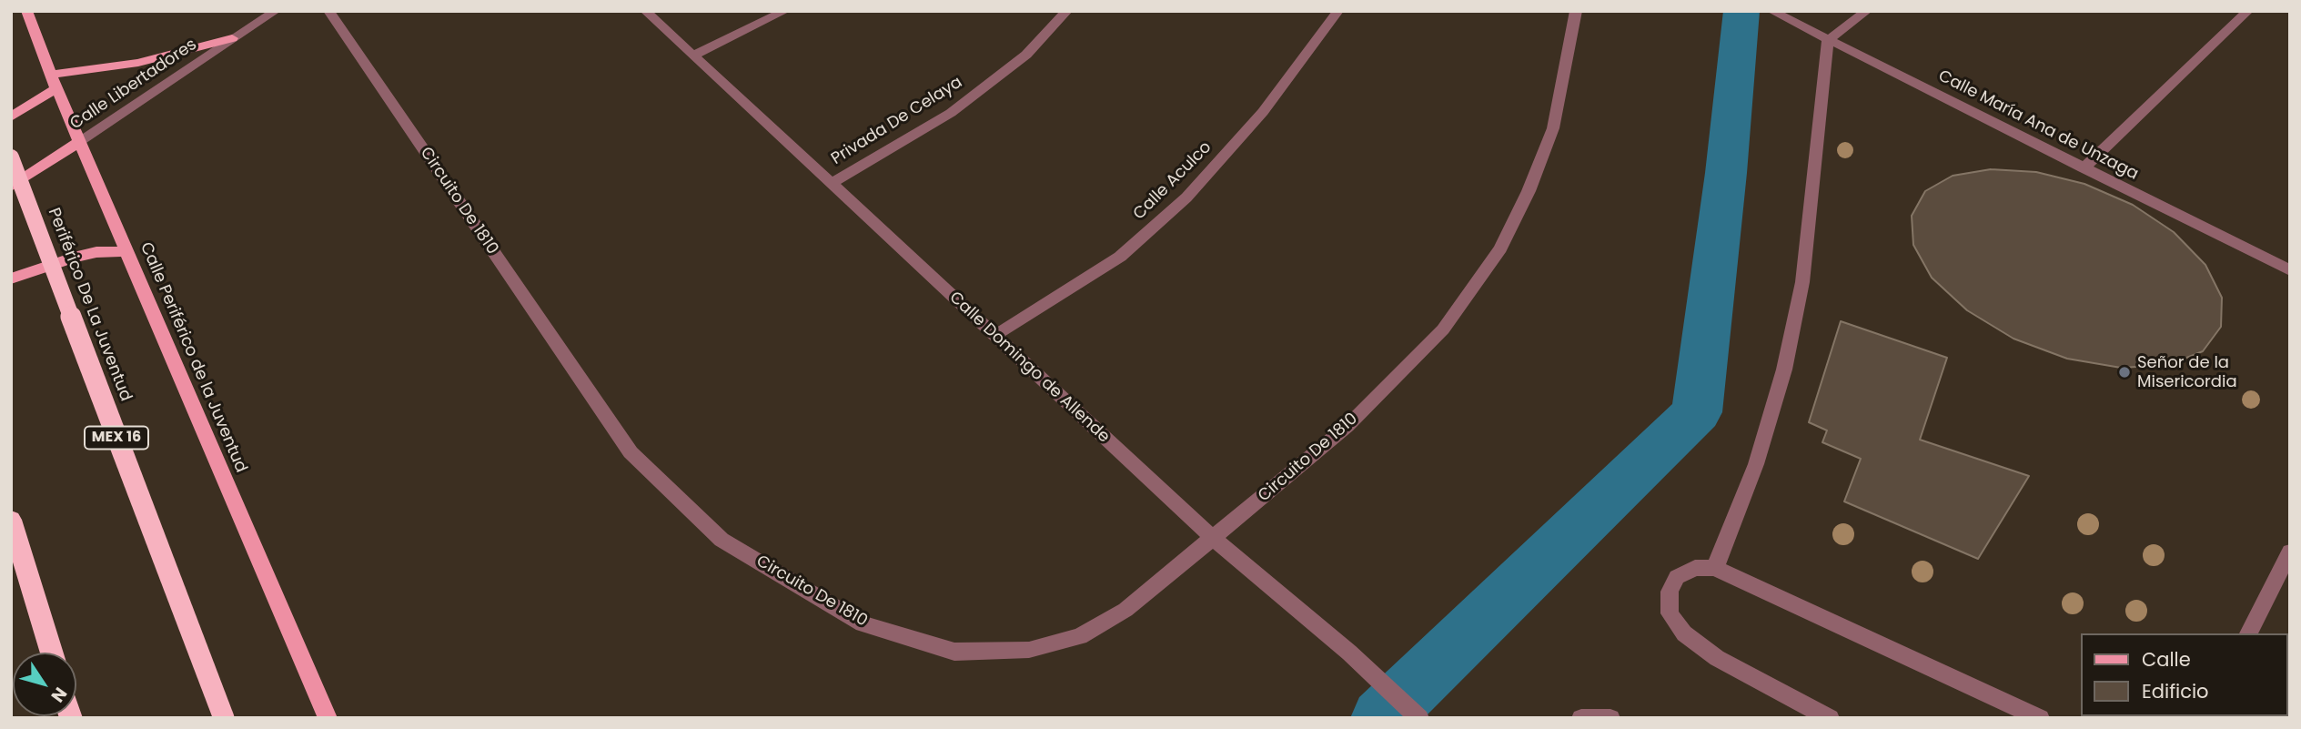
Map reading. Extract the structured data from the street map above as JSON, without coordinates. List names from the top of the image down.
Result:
{
  "streets": {
    "highway": ["Periférico De La Juventud", "MEX 16"],
    "main road": ["Calle Libertadores", "Calle Periférico de la Juventud"],
    "street": [
      "Privada De Celaya",
      "Calle María Ana de Unzaga",
      "Calle Aculco",
      "Circuito De 1810",
      "Calle Domingo de Allende"
    ]
  },
  "crossings": [
    ["Calle Libertadores", "Calle Periférico de la Juventud"],
    ["Privada De Celaya", "Calle Domingo de Allende"],
    ["Calle Aculco", "Calle Domingo de Allende"],
    ["Circuito De 1810", "Calle Domingo de Allende"]
  ],
  "places": ["Señor de la Misericordia"],
  "legend": ["Calle", "Edificio"],
  "north": "bottom right"
}
